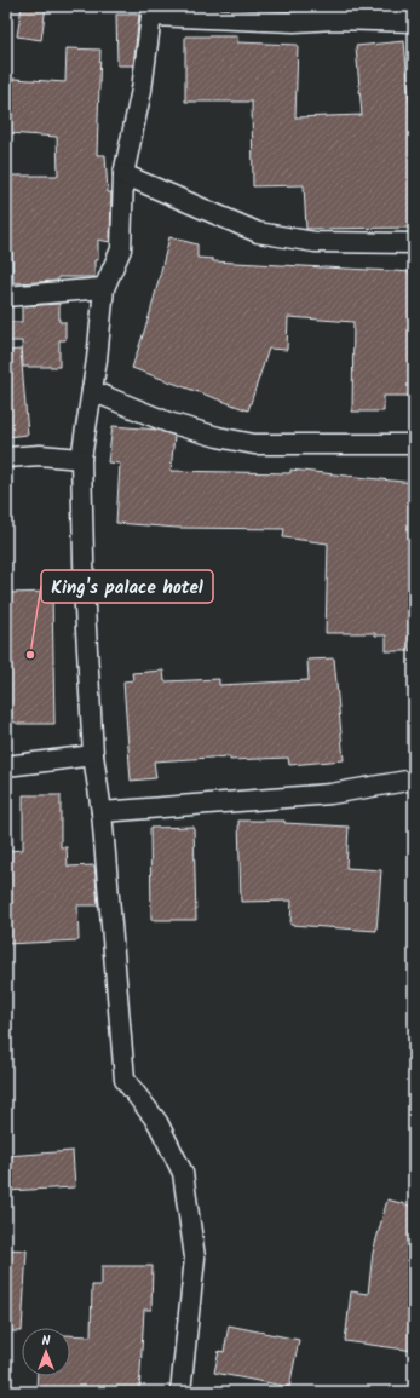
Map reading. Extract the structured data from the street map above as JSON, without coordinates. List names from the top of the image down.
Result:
{
  "places": ["King's palace hotel"],
  "north": "top"
}
